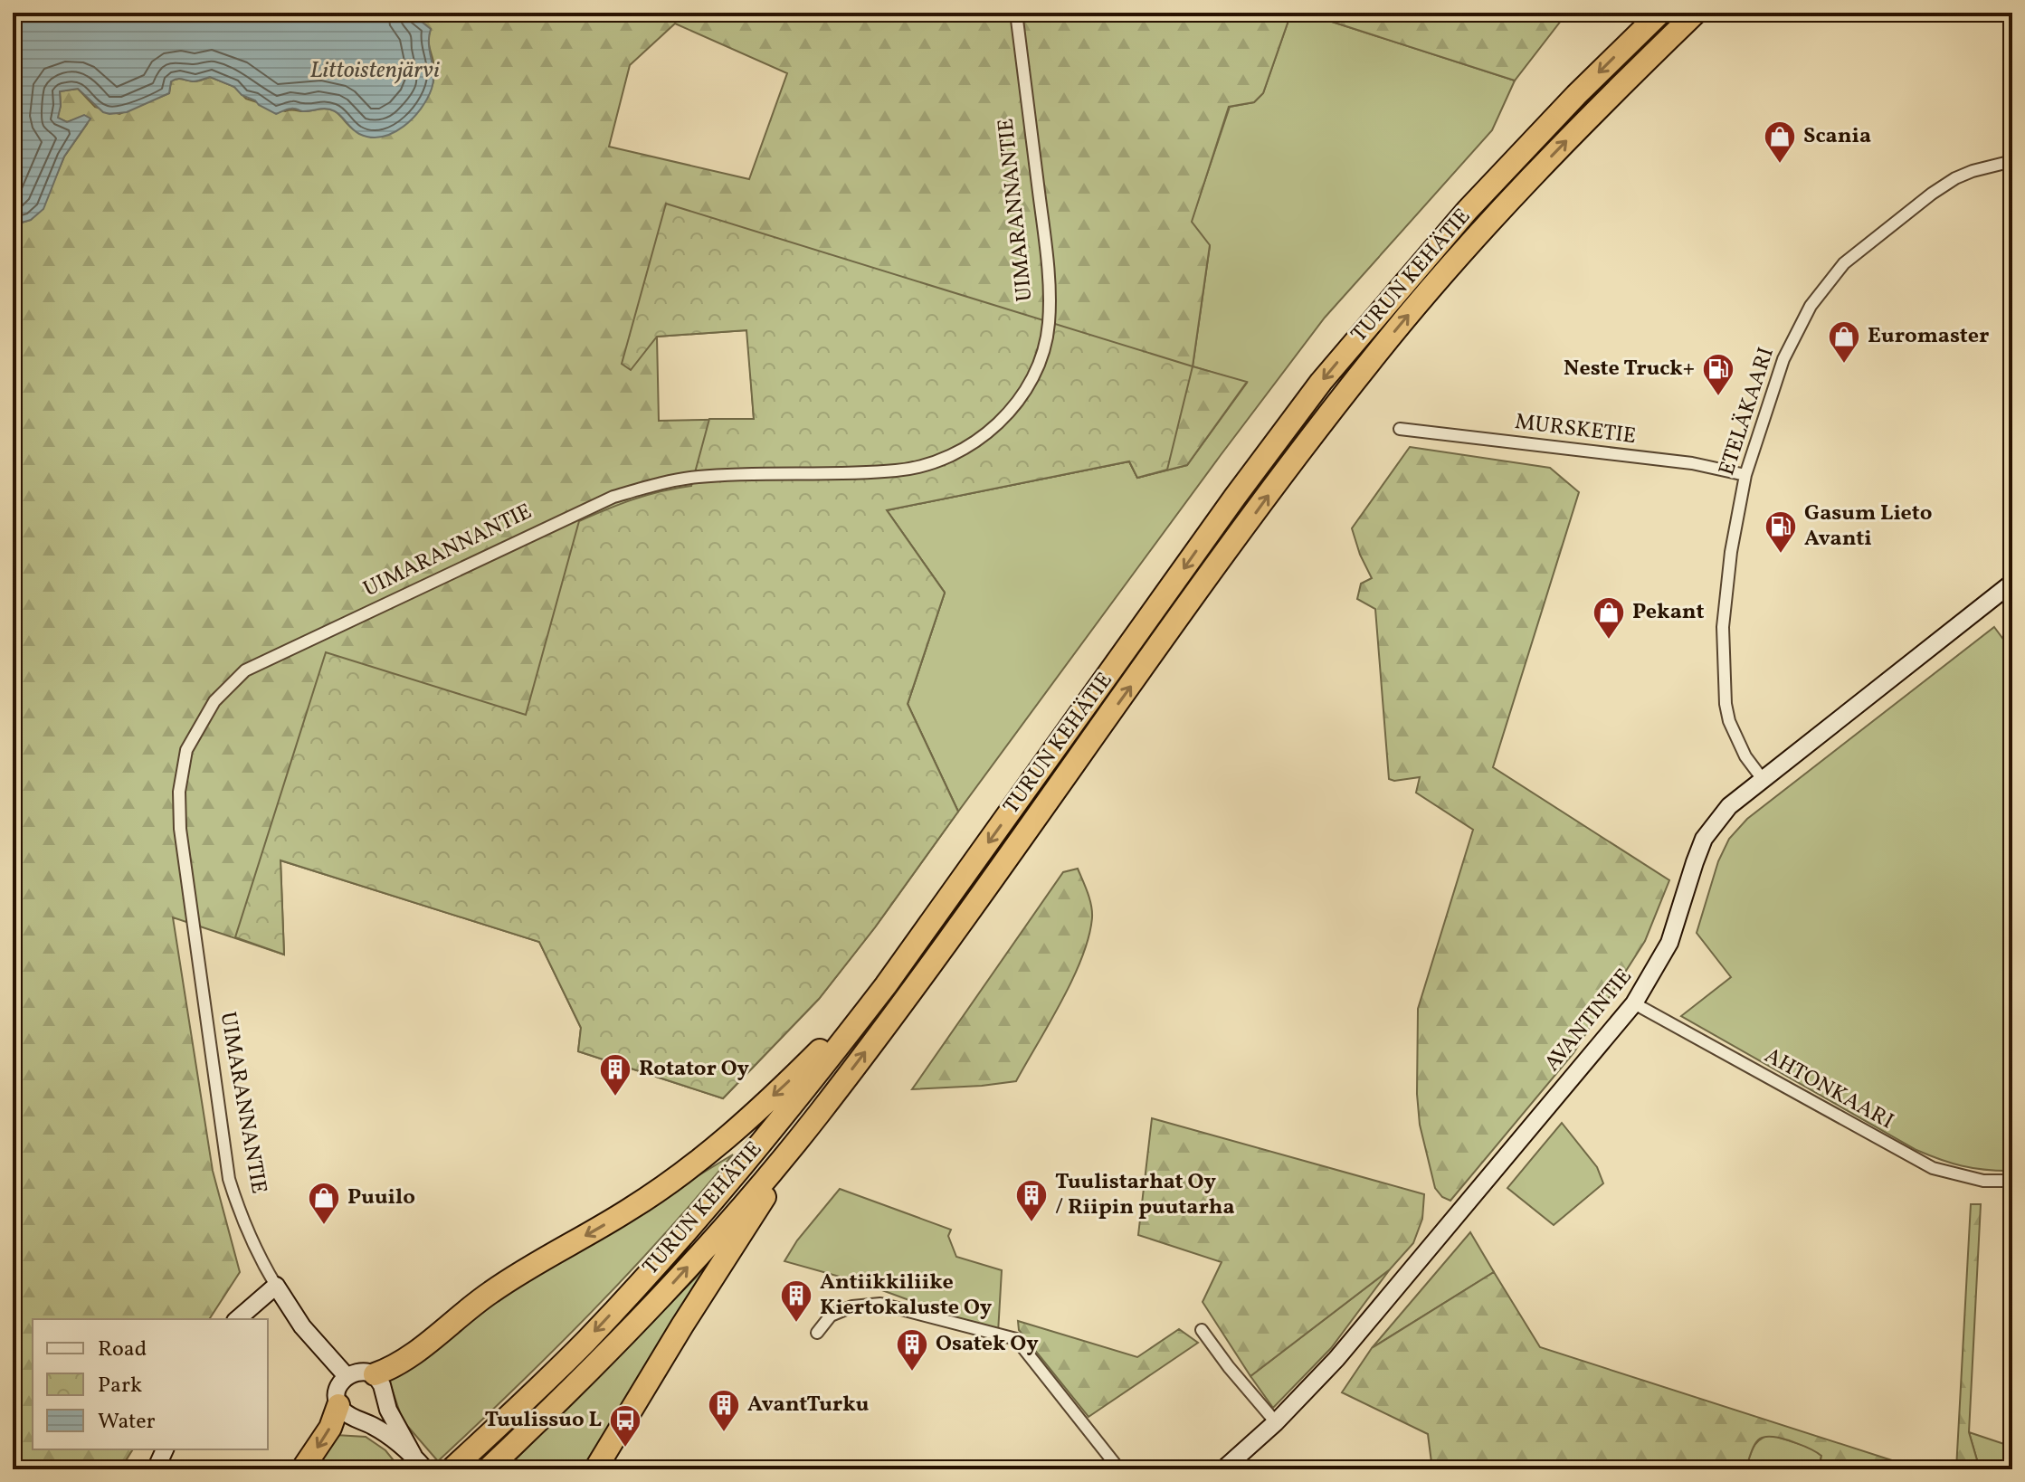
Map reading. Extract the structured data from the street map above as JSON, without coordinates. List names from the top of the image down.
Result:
{
  "streets": {
    "highway": ["TURUN KEHÄTIE"],
    "street": [
      "UIMARANNANTIE",
      "ETELÄKAARI",
      "MURSKETIE",
      "AVANTINTIE",
      "AHTONKAARI"
    ]
  },
  "crossings": [
    ["ETELÄKAARI", "MURSKETIE"],
    ["ETELÄKAARI", "AVANTINTIE"],
    ["AVANTINTIE", "AHTONKAARI"]
  ],
  "water": ["Littoistenjärvi"],
  "places": {
    "shop": [
      "Scania",
      "Euromaster",
      "Pekant",
      "Puuilo"
    ],
    "fuel station": ["Neste Truck+", "Gasum Lieto Avanti"],
    "building": [
      "Rotator Oy",
      "Tuulistarhat Oy / Riipin puutarha",
      "Antiikkiliike Kiertokaluste Oy",
      "Osatek Oy",
      "AvantTurku"
    ],
    "bus stop": ["Tuulissuo L"]
  },
  "legend": ["Road", "Park", "Water"]
}
